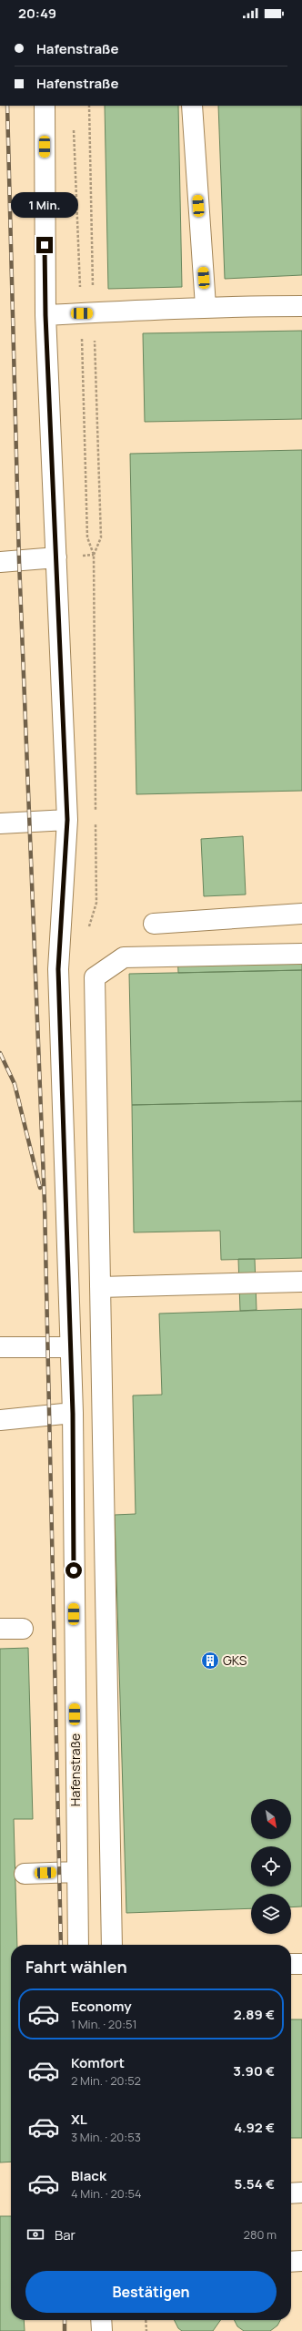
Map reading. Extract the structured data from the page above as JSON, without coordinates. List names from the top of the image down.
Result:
{
  "streets": {
    "street": ["Hafenstraße"]
  },
  "places": {
    "building": ["GKS"]
  },
  "north": "bottom right",
  "page": {
    "status": "20:49",
    "banner": ["Hafenstraße", "Hafenstraße"],
    "bubble": "1 Min.",
    "heading": "Fahrt wählen",
    "list": [
      {
        "name": "Economy",
        "note": "1 Min. · 20:51",
        "value": "2.89 €"
      },
      {
        "name": "Komfort",
        "note": "2 Min. · 20:52",
        "value": "3.90 €"
      },
      {
        "name": "XL",
        "note": "3 Min. · 20:53",
        "value": "4.92 €"
      },
      {
        "name": "Black",
        "note": "4 Min. · 20:54",
        "value": "5.54 €"
      }
    ],
    "pay": ["Bar", "280 m"],
    "buttons": "Bestätigen"
  }
}
